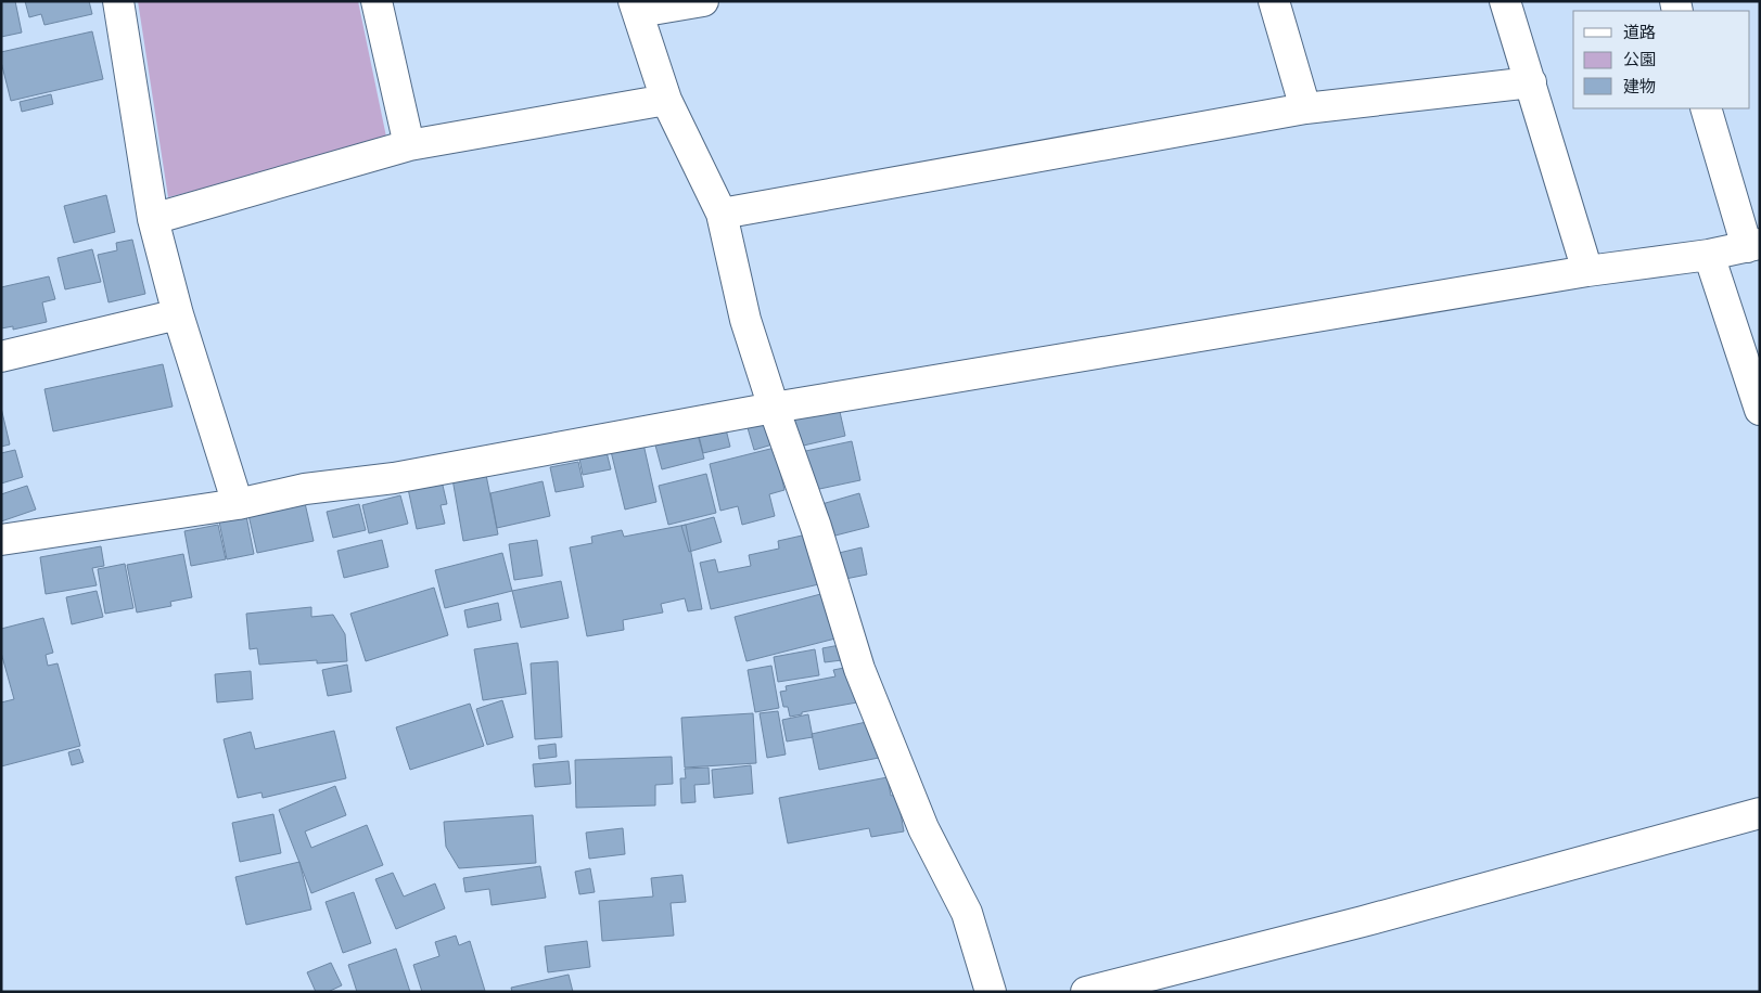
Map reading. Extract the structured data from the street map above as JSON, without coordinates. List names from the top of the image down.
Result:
{
  "legend": ["道路", "公園", "建物"]
}
